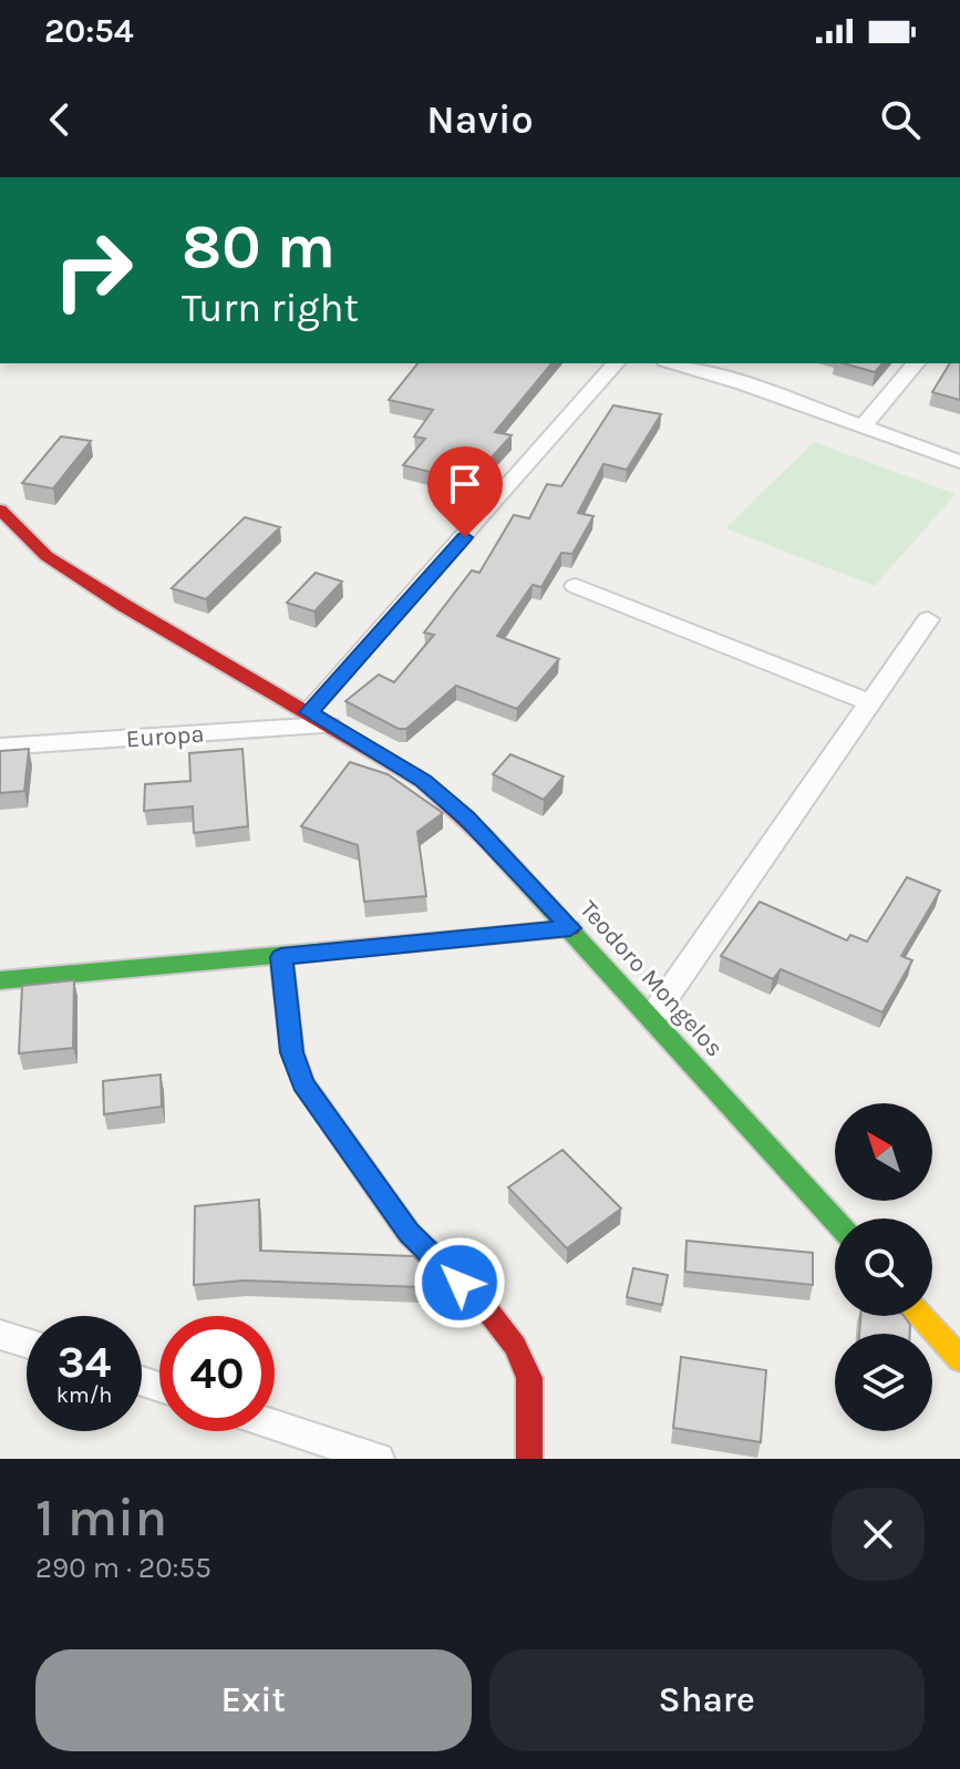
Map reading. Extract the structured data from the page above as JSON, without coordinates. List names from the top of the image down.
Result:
{
  "streets": {
    "street": ["Europa", "Teodoro Mongelos"]
  },
  "crossings": [
    ["Europa", "Teodoro Mongelos"]
  ],
  "north": "top left",
  "page": {
    "status": "20:54",
    "header": "Navio",
    "turn": ["80 m", "Turn right"],
    "speed": "34 km/h",
    "limit": "40",
    "heading": ["1 min", "290 m · 20:55"],
    "buttons": ["Exit", "Share"]
  }
}
